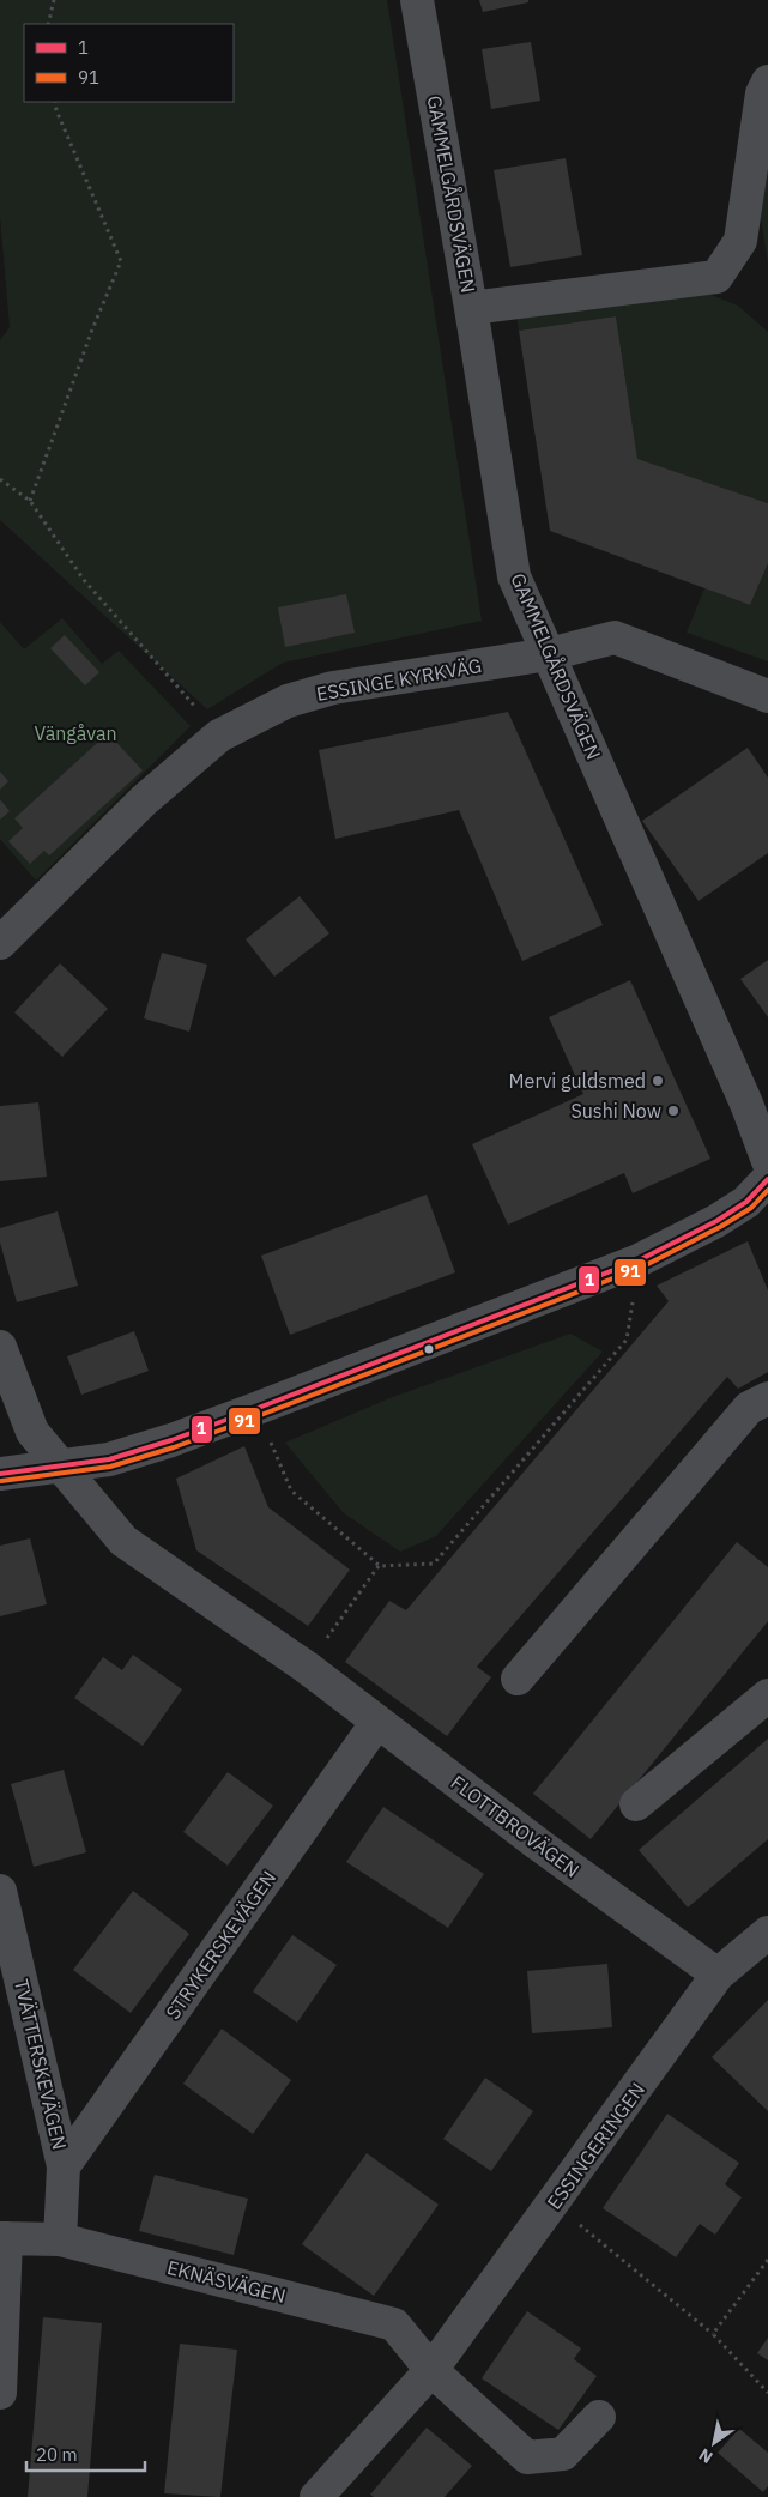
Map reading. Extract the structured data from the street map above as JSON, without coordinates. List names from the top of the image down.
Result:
{
  "streets": {
    "street": [
      "GAMMELGÅRDSVÄGEN",
      "ESSINGE KYRKVÄG",
      "FLOTTBROVÄGEN",
      "STRYKERSKEVÄGEN",
      "TVÄTTERSKEVÄGEN",
      "ESSINGERINGEN",
      "EKNÄSVÄGEN"
    ]
  },
  "crossings": [
    ["GAMMELGÅRDSVÄGEN", "ESSINGE KYRKVÄG"],
    ["FLOTTBROVÄGEN", "STRYKERSKEVÄGEN"],
    ["FLOTTBROVÄGEN", "ESSINGERINGEN"],
    ["STRYKERSKEVÄGEN", "TVÄTTERSKEVÄGEN"],
    ["TVÄTTERSKEVÄGEN", "EKNÄSVÄGEN"],
    ["ESSINGERINGEN", "EKNÄSVÄGEN"]
  ],
  "parks": ["Vängåvan"],
  "places": ["Mervi guldsmed", "Sushi Now"],
  "lines": ["transit line 1", "transit line 91"],
  "legend": ["1", "91"],
  "scale_bar": "20 m",
  "north": "bottom left"
}
